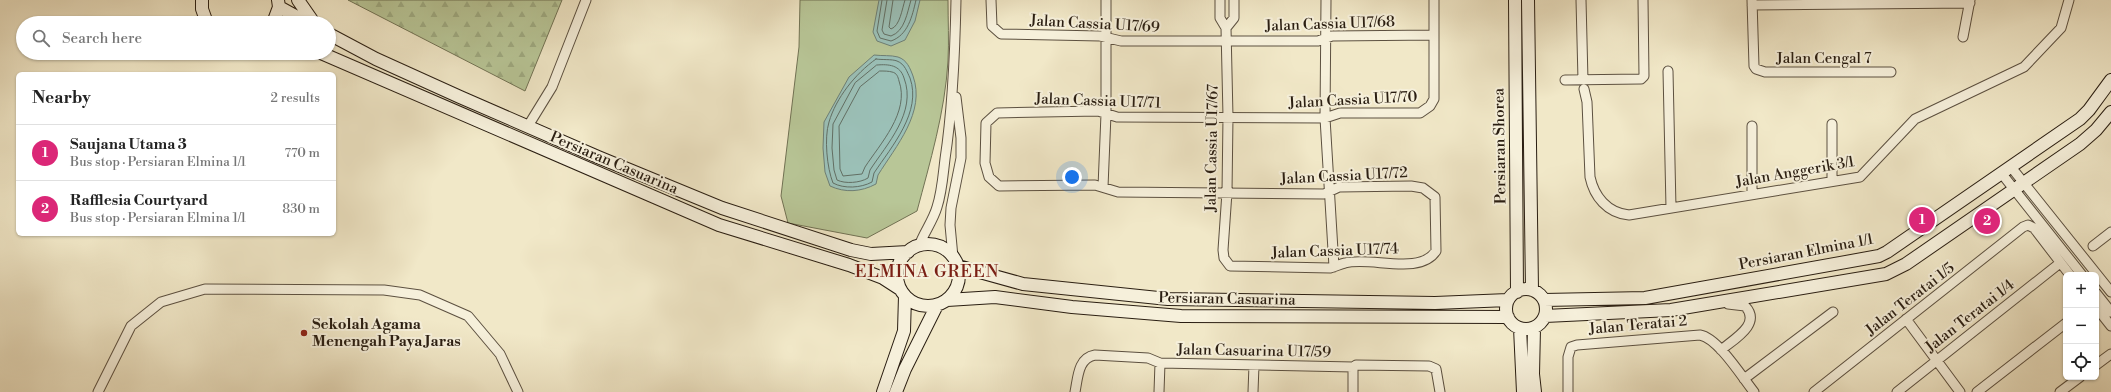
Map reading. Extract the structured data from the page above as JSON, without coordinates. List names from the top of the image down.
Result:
{
  "streets": {
    "street": [
      "Jalan Cassia U17/69",
      "Jalan Cassia U17/68",
      "Jalan Cengal 7",
      "Jalan Cassia U17/70",
      "Jalan Cassia U17/71",
      "Persiaran Shorea",
      "Jalan Cassia U17/67",
      "Persiaran Casuarina",
      "Jalan Anggerik 3/1",
      "Jalan Cassia U17/72",
      "Jalan Cassia U17/74",
      "Persiaran Elmina 1/1",
      "Jalan Teratai 1/5",
      "Jalan Teratai 1/4",
      "Jalan Teratai 2",
      "Jalan Casuarina U17/59"
    ]
  },
  "crossings": [
    ["Jalan Cassia U17/69", "Jalan Cassia U17/68"],
    ["Jalan Cassia U17/69", "Jalan Cassia U17/67"],
    ["Jalan Cassia U17/68", "Jalan Cassia U17/70"],
    ["Jalan Cassia U17/68", "Jalan Cassia U17/67"],
    ["Jalan Cassia U17/70", "Jalan Cassia U17/71"],
    ["Jalan Cassia U17/70", "Jalan Cassia U17/67"],
    ["Jalan Cassia U17/71", "Jalan Cassia U17/67"],
    ["Jalan Cassia U17/71", "Jalan Cassia U17/72"],
    ["Persiaran Shorea", "Persiaran Casuarina"],
    ["Persiaran Shorea", "Persiaran Elmina 1/1"],
    ["Jalan Cassia U17/67", "Jalan Cassia U17/72"],
    ["Jalan Cassia U17/67", "Jalan Cassia U17/74"],
    ["Persiaran Casuarina", "Persiaran Elmina 1/1"],
    ["Jalan Cassia U17/72", "Jalan Cassia U17/74"],
    ["Jalan Teratai 1/5", "Jalan Teratai 1/4"]
  ],
  "districts": ["ELMINA GREEN"],
  "places": ["Sekolah Agama Menengah Paya Jaras"],
  "page": {
    "search": "Search here",
    "heading": ["Nearby", "2 results"],
    "list": [
      {
        "mark": "1",
        "name": "Saujana Utama 3",
        "note": "Bus stop · Persiaran Elmina 1/1",
        "value": "770 m"
      },
      {
        "mark": "2",
        "name": "Rafflesia Courtyard",
        "note": "Bus stop · Persiaran Elmina 1/1",
        "value": "830 m"
      }
    ],
    "pins": ["1", "2"],
    "map_buttons": ["+", "−"]
  }
}
